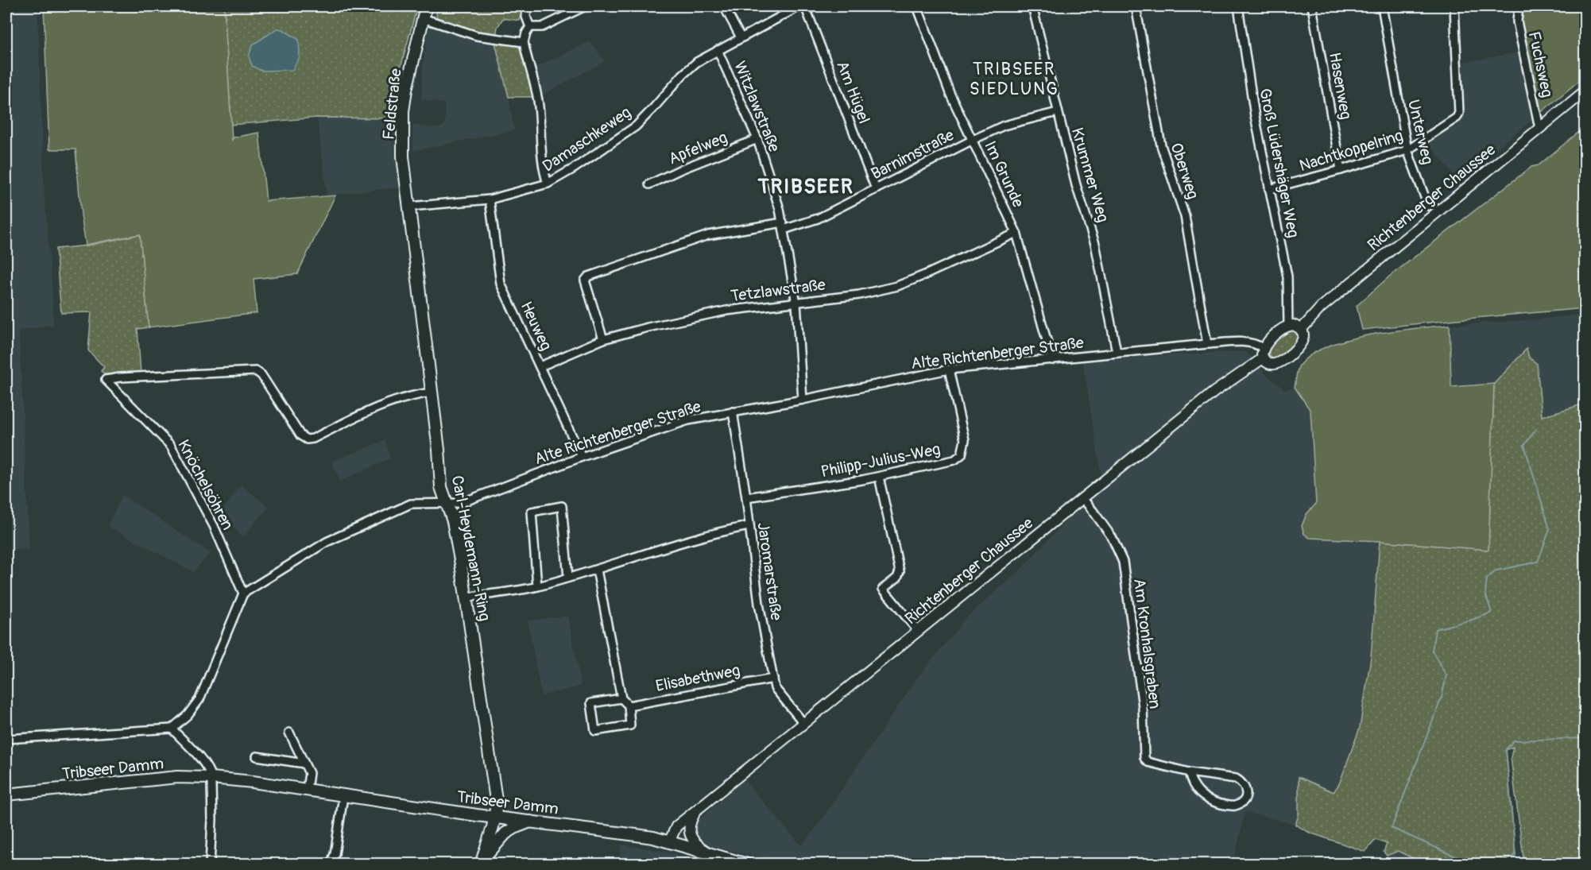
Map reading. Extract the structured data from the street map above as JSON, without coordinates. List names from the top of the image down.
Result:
{
  "streets": {
    "main road": ["Feldstraße", "Carl-Heydemann-Ring", "Tribseer Damm"],
    "street": [
      "Fuchsweg",
      "Hasenweg",
      "Am Hügel",
      "Witzlawstraße",
      "Unterweg",
      "Damaschkeweg",
      "Apfelweg",
      "Nachtkoppelring",
      "Barnimstraße",
      "Groß Lüdershäger Weg",
      "Oberweg",
      "Im Grunde",
      "Krummer Weg",
      "Richtenberger Chaussee",
      "Tetzlawstraße",
      "Heuweg",
      "Alte Richtenberger Straße",
      "Philipp-Julius-Weg",
      "Knöchelsöhren",
      "Jaromarstraße",
      "Am Kronhalsgraben",
      "Elisabethweg"
    ]
  },
  "crossings": [
    ["Fuchsweg", "Richtenberger Chaussee"],
    ["Hasenweg", "Nachtkoppelring"],
    ["Am Hügel", "Barnimstraße"],
    ["Feldstraße", "Damaschkeweg"],
    ["Feldstraße", "Carl-Heydemann-Ring"],
    ["Witzlawstraße", "Damaschkeweg"],
    ["Witzlawstraße", "Apfelweg"],
    ["Witzlawstraße", "Barnimstraße"],
    ["Witzlawstraße", "Tetzlawstraße"],
    ["Witzlawstraße", "Alte Richtenberger Straße"],
    ["Unterweg", "Nachtkoppelring"],
    ["Damaschkeweg", "Heuweg"],
    ["Damaschkeweg", "Carl-Heydemann-Ring"],
    ["Nachtkoppelring", "Groß Lüdershäger Weg"],
    ["Barnimstraße", "Im Grunde"],
    ["Barnimstraße", "Krummer Weg"],
    ["Barnimstraße", "Tetzlawstraße"],
    ["Groß Lüdershäger Weg", "Richtenberger Chaussee"],
    ["Oberweg", "Alte Richtenberger Straße"],
    ["Im Grunde", "Tetzlawstraße"],
    ["Im Grunde", "Alte Richtenberger Straße"],
    ["Krummer Weg", "Alte Richtenberger Straße"],
    ["Richtenberger Chaussee", "Alte Richtenberger Straße"],
    ["Richtenberger Chaussee", "Jaromarstraße"],
    ["Richtenberger Chaussee", "Am Kronhalsgraben"],
    ["Richtenberger Chaussee", "Tribseer Damm"],
    ["Tetzlawstraße", "Heuweg"],
    ["Heuweg", "Alte Richtenberger Straße"],
    ["Alte Richtenberger Straße", "Philipp-Julius-Weg"],
    ["Alte Richtenberger Straße", "Knöchelsöhren"],
    ["Alte Richtenberger Straße", "Carl-Heydemann-Ring"],
    ["Alte Richtenberger Straße", "Jaromarstraße"],
    ["Philipp-Julius-Weg", "Jaromarstraße"],
    ["Knöchelsöhren", "Carl-Heydemann-Ring"],
    ["Carl-Heydemann-Ring", "Tribseer Damm"],
    ["Jaromarstraße", "Elisabethweg"]
  ],
  "districts": ["TRIBSEER SIEDLUNG", "TRIBSEER"]
}
